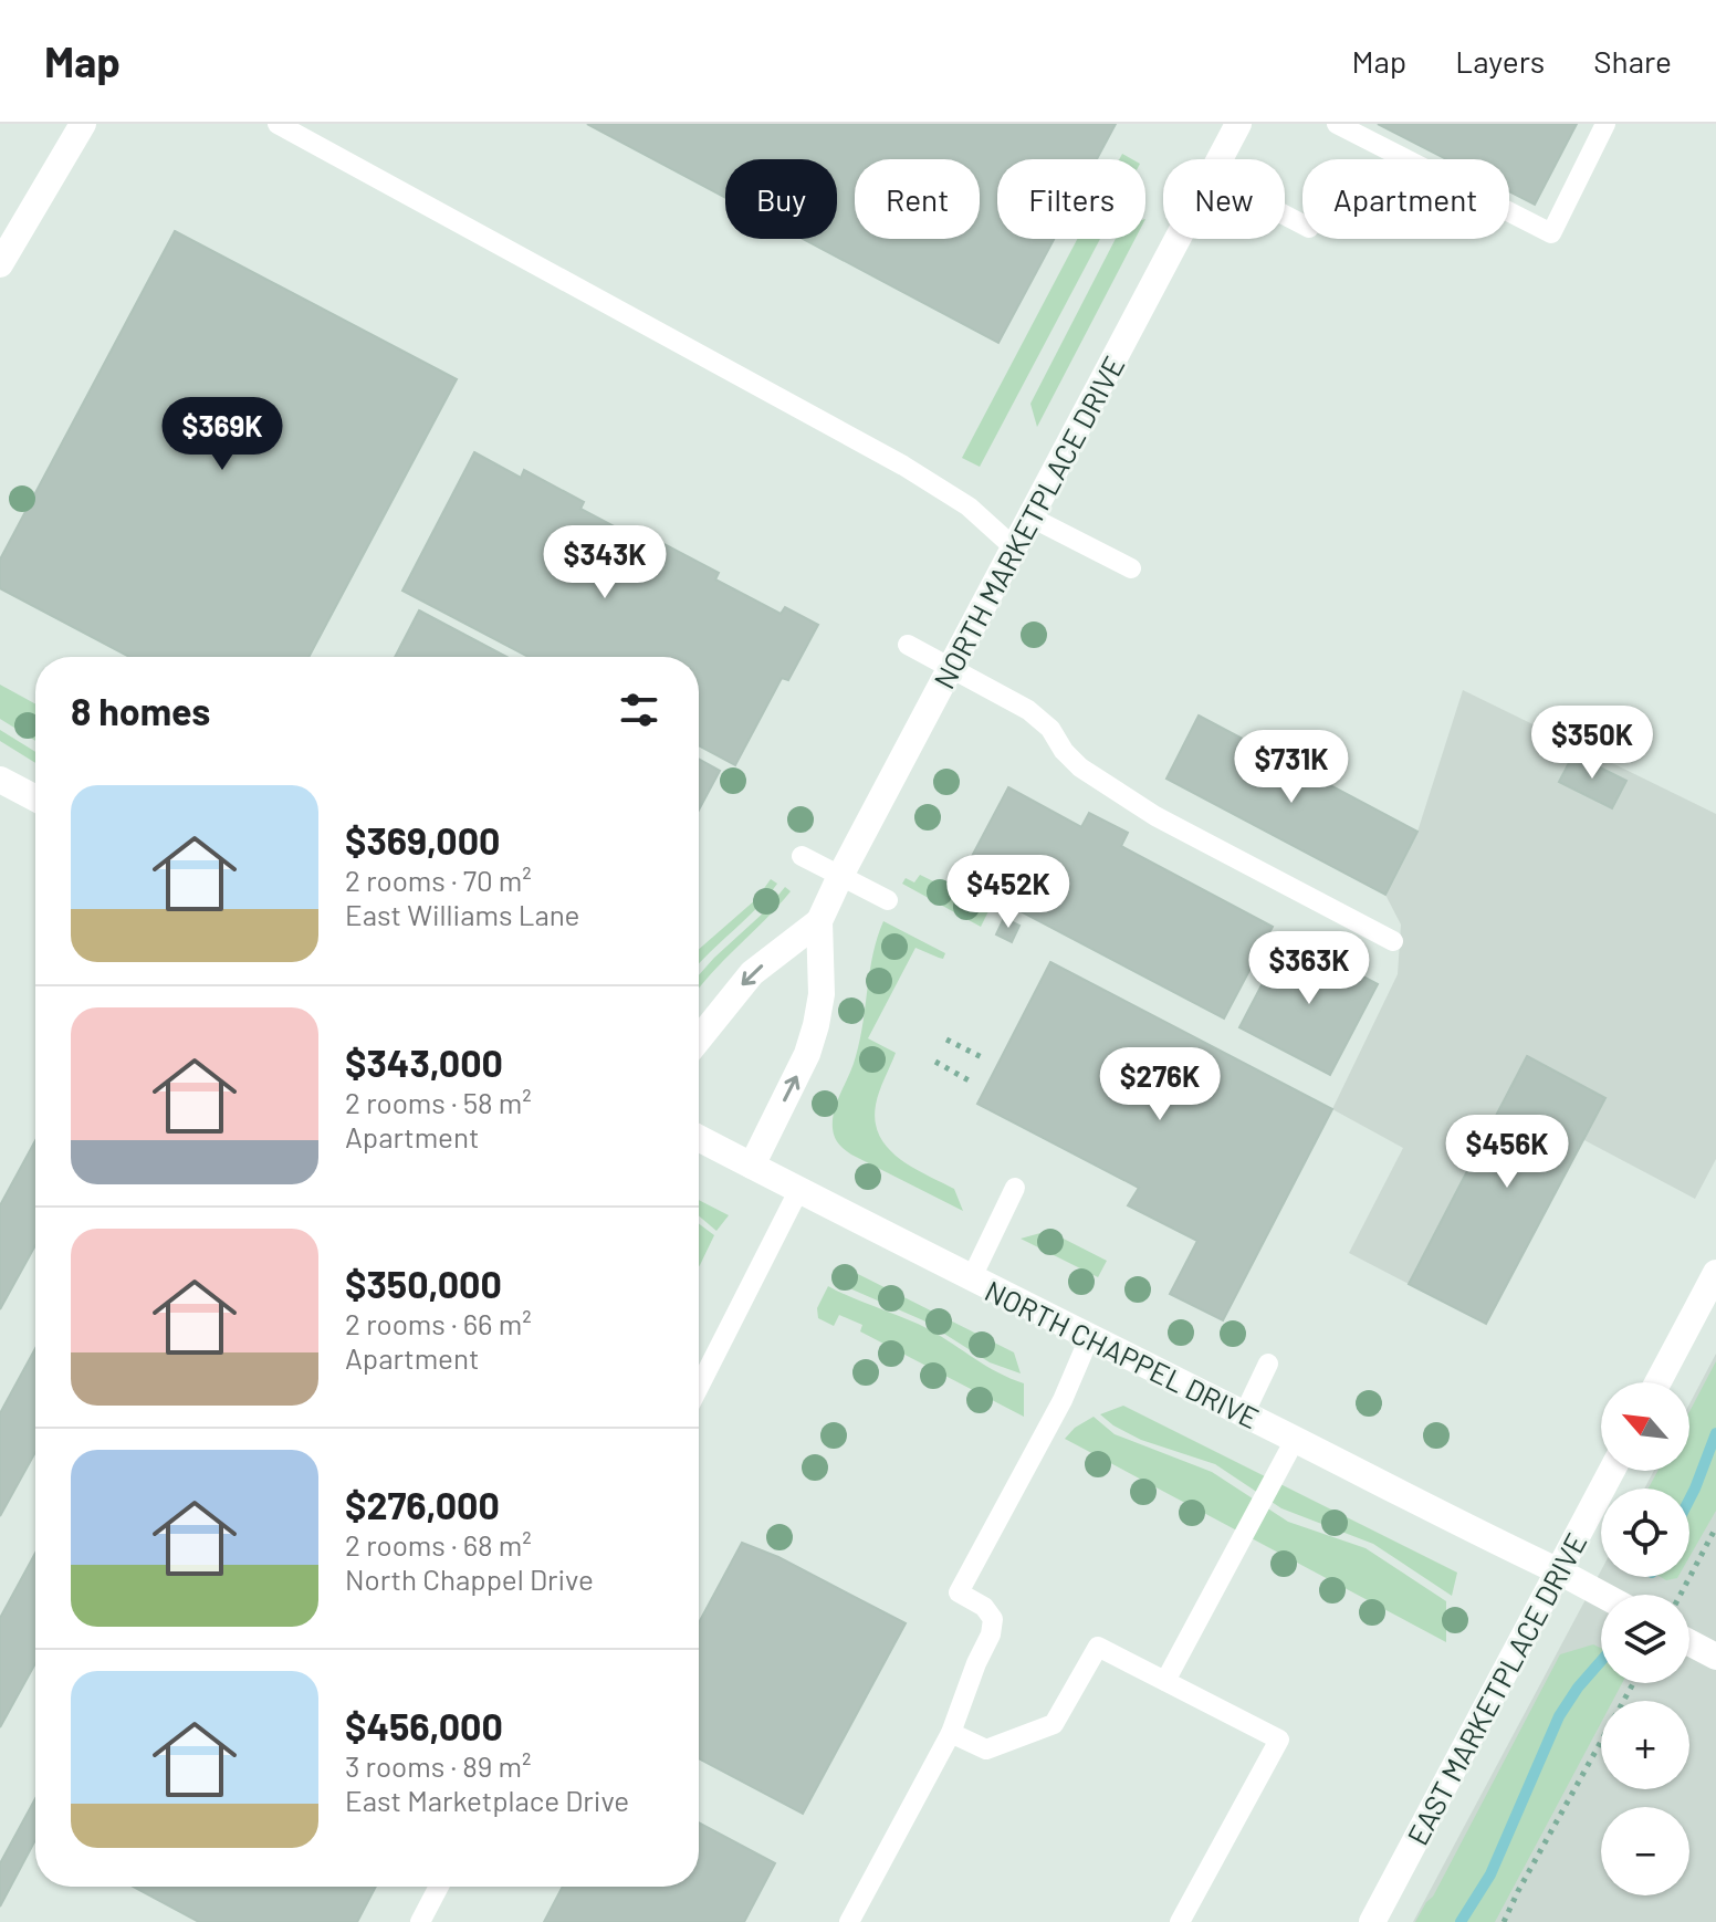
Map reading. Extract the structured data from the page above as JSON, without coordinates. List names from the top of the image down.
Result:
{
  "streets": {
    "street": ["NORTH MARKETPLACE DRIVE", "NORTH CHAPPEL DRIVE", "EAST MARKETPLACE DRIVE"]
  },
  "crossings": [
    ["NORTH CHAPPEL DRIVE", "EAST MARKETPLACE DRIVE"]
  ],
  "north": "top left",
  "page": {
    "header": "Map",
    "nav": ["Map", "Layers", "Share"],
    "chip": [
      "Buy",
      "Rent",
      "Filters",
      "New",
      "Apartment"
    ],
    "price": [
      "$369K",
      "$343K",
      "$350K",
      "$731K",
      "$452K",
      "$363K",
      "$276K",
      "$456K"
    ],
    "heading": "8 homes",
    "list": [
      {
        "name": "$369,000",
        "note": "2 rooms · 70 m² · East Williams Lane"
      },
      {
        "name": "$343,000",
        "note": "2 rooms · 58 m² · Apartment"
      },
      {
        "name": "$350,000",
        "note": "2 rooms · 66 m² · Apartment"
      },
      {
        "name": "$276,000",
        "note": "2 rooms · 68 m² · North Chappel Drive"
      },
      {
        "name": "$456,000",
        "note": "3 rooms · 89 m² · East Marketplace Drive"
      }
    ],
    "map_buttons": ["+", "−"]
  }
}
